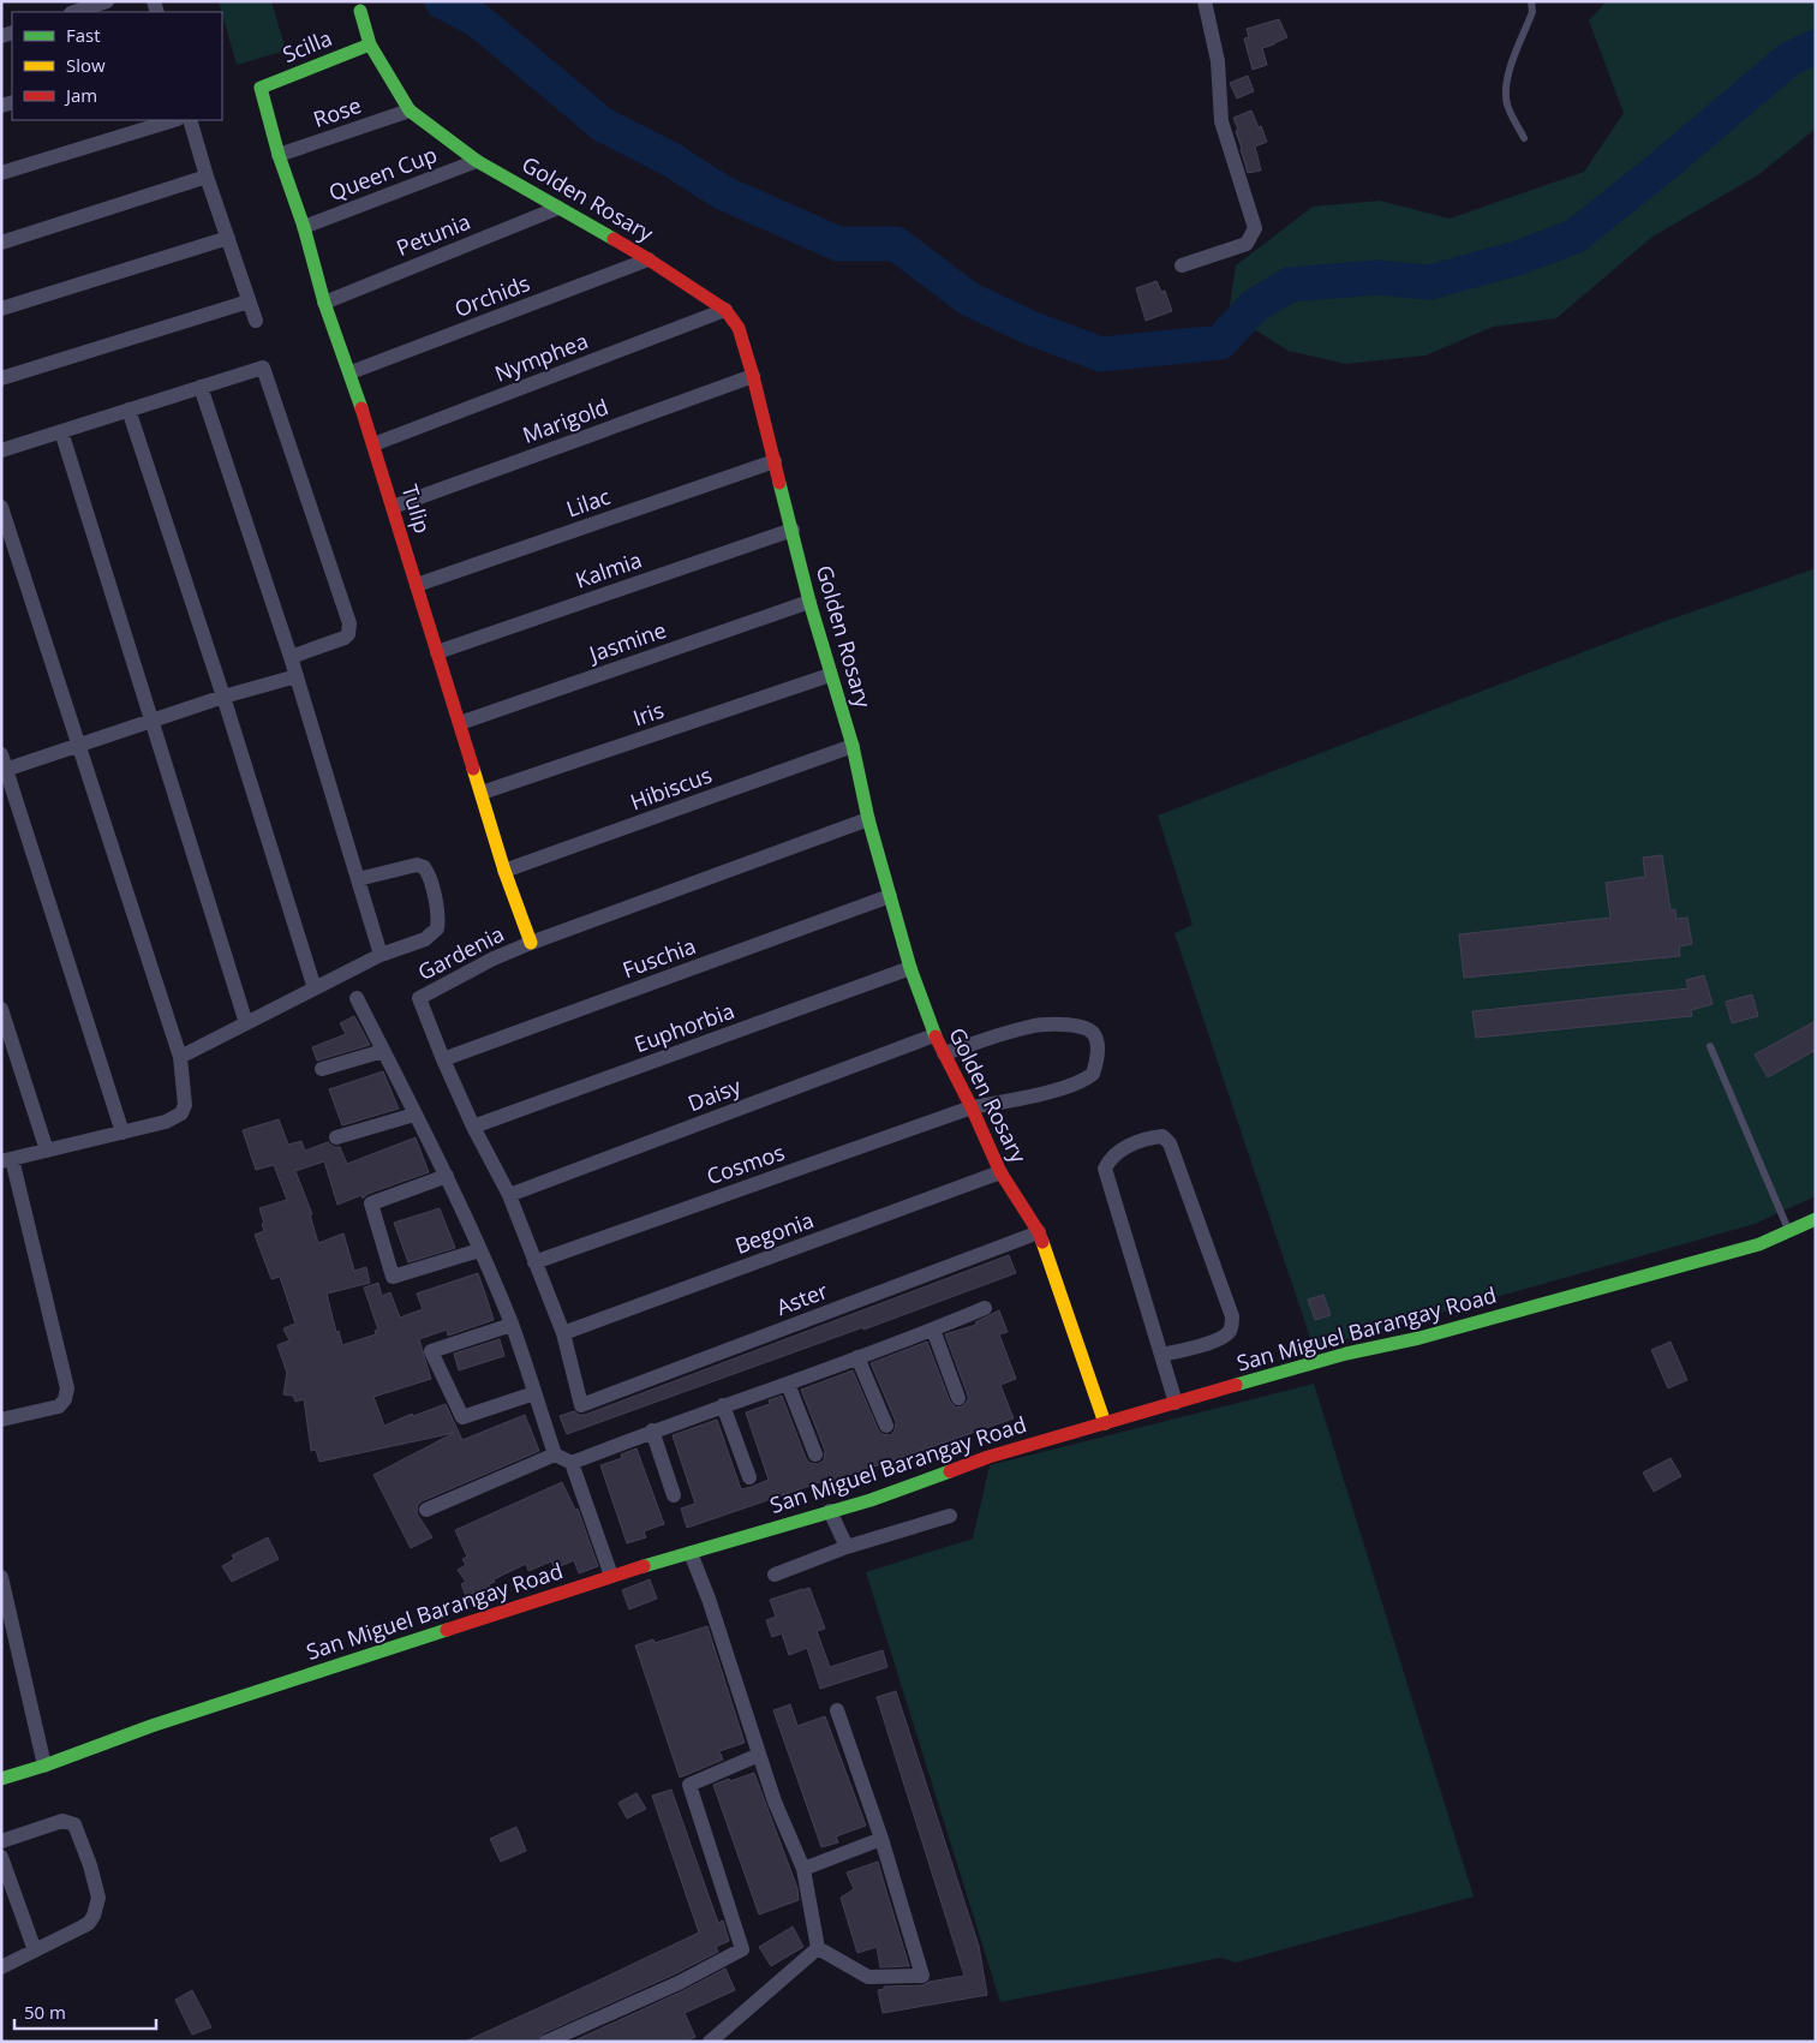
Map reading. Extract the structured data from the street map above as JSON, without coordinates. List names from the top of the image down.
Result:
{
  "streets": {
    "street": [
      "Scilla",
      "Rose",
      "Queen Cup",
      "Golden Rosary",
      "Petunia",
      "Orchids",
      "Nymphea",
      "Marigold",
      "Lilac",
      "Tulip",
      "Kalmia",
      "Jasmine",
      "Iris",
      "Hibiscus",
      "Gardenia",
      "Fuschia",
      "Euphorbia",
      "Daisy",
      "Cosmos",
      "Begonia",
      "Aster",
      "San Miguel Barangay Road"
    ]
  },
  "crossings": [
    ["Scilla", "Golden Rosary"],
    ["Scilla", "Tulip"],
    ["Rose", "Golden Rosary"],
    ["Rose", "Tulip"],
    ["Queen Cup", "Golden Rosary"],
    ["Queen Cup", "Tulip"],
    ["Golden Rosary", "Petunia"],
    ["Golden Rosary", "Orchids"],
    ["Golden Rosary", "Nymphea"],
    ["Golden Rosary", "Marigold"],
    ["Golden Rosary", "Lilac"],
    ["Golden Rosary", "Kalmia"],
    ["Golden Rosary", "Jasmine"],
    ["Golden Rosary", "Iris"],
    ["Golden Rosary", "Hibiscus"],
    ["Golden Rosary", "Gardenia"],
    ["Golden Rosary", "Fuschia"],
    ["Golden Rosary", "Euphorbia"],
    ["Golden Rosary", "Daisy"],
    ["Golden Rosary", "Cosmos"],
    ["Golden Rosary", "Begonia"],
    ["Golden Rosary", "Aster"],
    ["Golden Rosary", "San Miguel Barangay Road"],
    ["Petunia", "Tulip"],
    ["Orchids", "Tulip"],
    ["Nymphea", "Tulip"],
    ["Marigold", "Tulip"],
    ["Lilac", "Tulip"],
    ["Tulip", "Kalmia"],
    ["Tulip", "Jasmine"],
    ["Tulip", "Iris"],
    ["Tulip", "Hibiscus"],
    ["Tulip", "Gardenia"],
    ["Gardenia", "Fuschia"],
    ["Gardenia", "Euphorbia"],
    ["Gardenia", "Daisy"],
    ["Gardenia", "Cosmos"],
    ["Gardenia", "Begonia"],
    ["Gardenia", "Aster"]
  ],
  "legend": ["Fast", "Slow", "Jam"],
  "scale_bar": "50 m"
}
